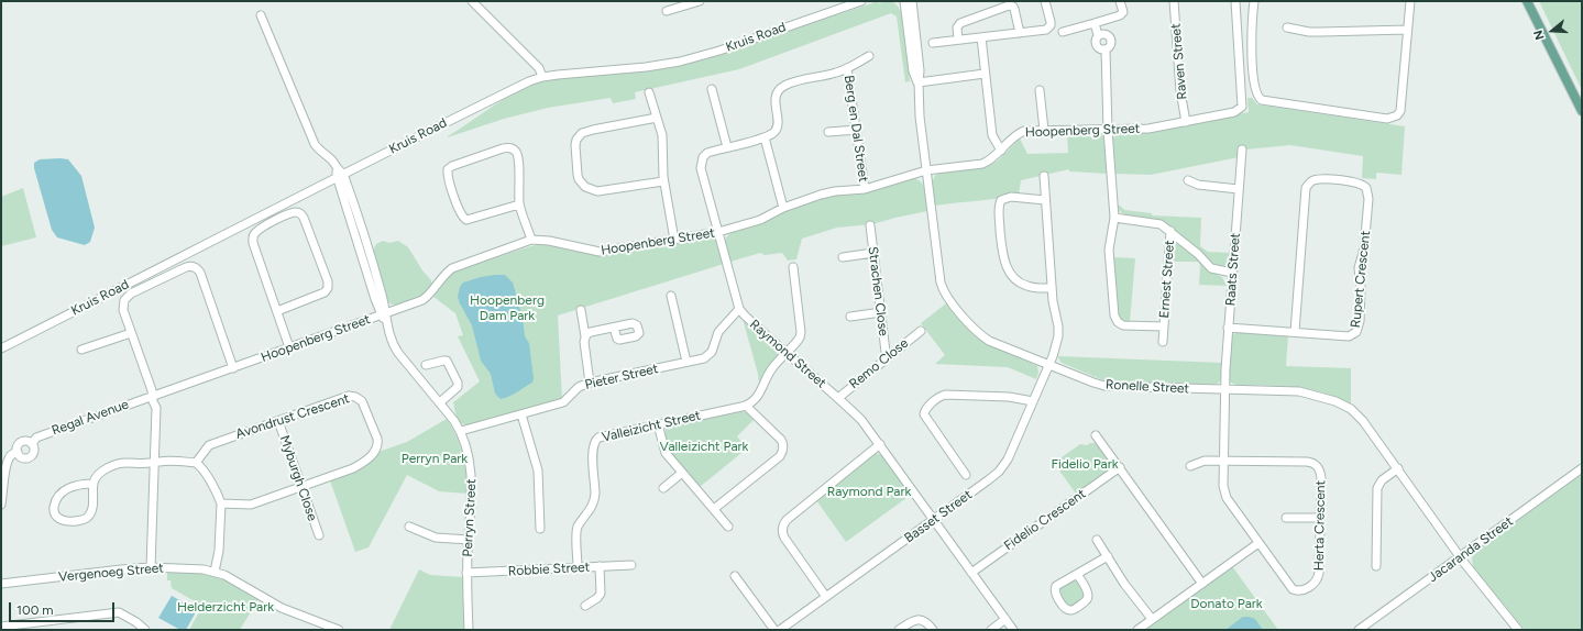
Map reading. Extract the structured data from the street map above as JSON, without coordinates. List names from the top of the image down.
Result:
{
  "streets": {
    "street": [
      "Kruis Road",
      "Raven Street",
      "Berg en Dal Street",
      "Hoopenberg Street",
      "Raats Street",
      "Ernest Street",
      "Rupert Crescent",
      "Strachen Close",
      "Raymond Street",
      "Remo Close",
      "Pieter Street",
      "Ronelle Street",
      "Avondrust Crescent",
      "Regal Avenue",
      "Valleizicht Street",
      "Myburgh Close",
      "Basset Street",
      "Perryn Street",
      "Fidelio Crescent",
      "Herta Crescent",
      "Jacaranda Street",
      "Robbie Street",
      "Vergenoeg Street"
    ]
  },
  "crossings": [
    ["Kruis Road", "Perryn Street"],
    ["Raven Street", "Hoopenberg Street"],
    ["Berg en Dal Street", "Hoopenberg Street"],
    ["Hoopenberg Street", "Ernest Street"],
    ["Hoopenberg Street", "Raymond Street"],
    ["Hoopenberg Street", "Ronelle Street"],
    ["Hoopenberg Street", "Regal Avenue"],
    ["Hoopenberg Street", "Perryn Street"],
    ["Raats Street", "Rupert Crescent"],
    ["Raats Street", "Ronelle Street"],
    ["Raats Street", "Herta Crescent"],
    ["Strachen Close", "Remo Close"],
    ["Raymond Street", "Remo Close"],
    ["Raymond Street", "Pieter Street"],
    ["Raymond Street", "Basset Street"],
    ["Raymond Street", "Fidelio Crescent"],
    ["Pieter Street", "Perryn Street"],
    ["Ronelle Street", "Basset Street"],
    ["Ronelle Street", "Herta Crescent"],
    ["Ronelle Street", "Jacaranda Street"],
    ["Avondrust Crescent", "Myburgh Close"],
    ["Valleizicht Street", "Robbie Street"],
    ["Perryn Street", "Robbie Street"]
  ],
  "parks": [
    "Hoopenberg Dam Park",
    "Valleizicht Park",
    "Perryn Park",
    "Fidelio Park",
    "Raymond Park",
    "Donato Park",
    "Helderzicht Park"
  ],
  "scale_bar": "100 m",
  "north": "left"
}
